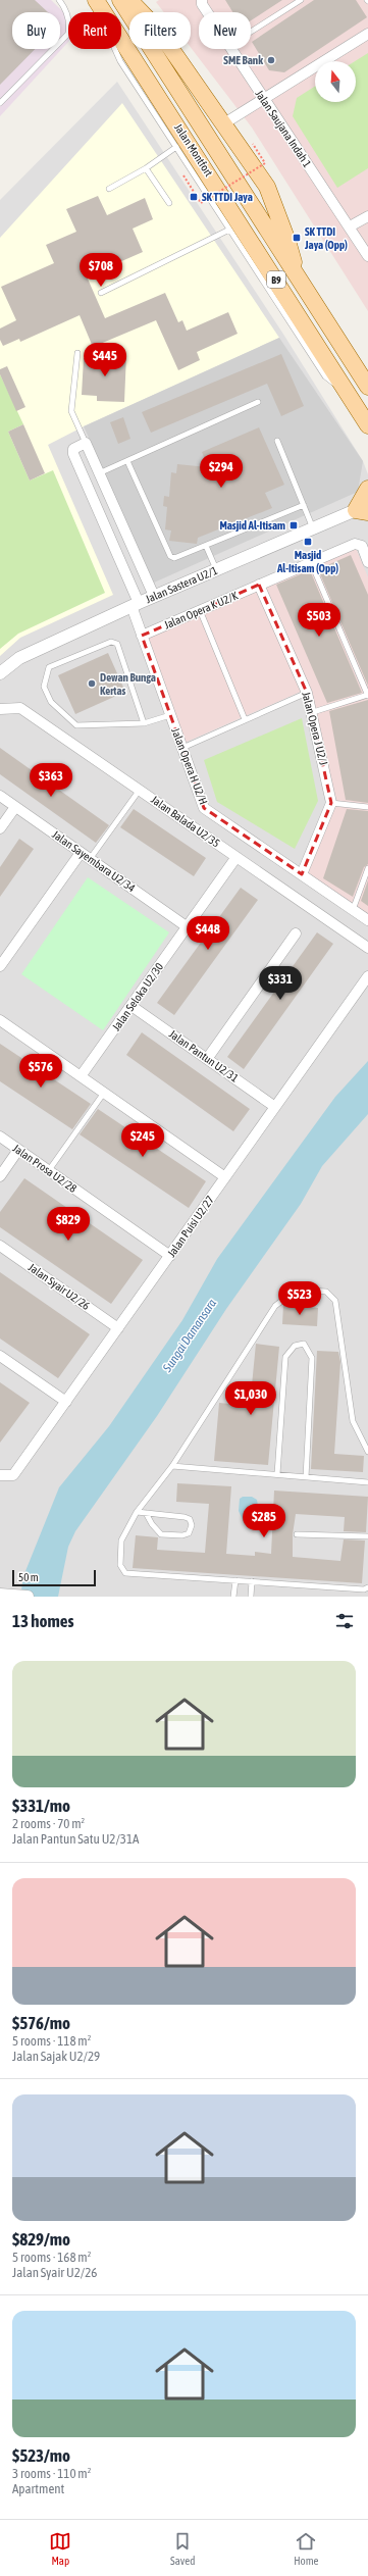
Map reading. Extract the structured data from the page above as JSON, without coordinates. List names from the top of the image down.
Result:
{
  "streets": {
    "main road": ["Jalan Montfort", "B9"],
    "street": [
      "Jalan Saujana Indah 1",
      "Jalan Sastera U2/1",
      "Jalan Opera K U2/K",
      "Jalan Opera J U2/J",
      "Jalan Opera H U2/H",
      "Jalan Balada U2/35",
      "Jalan Sayembara U2/34",
      "Jalan Seloka U2/30",
      "Jalan Pantun U2/31",
      "Jalan Prosa U2/28",
      "Jalan Puisi U2/27",
      "Jalan Syair U2/26"
    ]
  },
  "crossings": [
    ["Jalan Sastera U2/1", "Jalan Opera H U2/H"],
    ["Jalan Opera K U2/K", "Jalan Opera J U2/J"],
    ["Jalan Opera K U2/K", "Jalan Opera H U2/H"],
    ["Jalan Balada U2/35", "Jalan Seloka U2/30"],
    ["Jalan Sayembara U2/34", "Jalan Seloka U2/30"],
    ["Jalan Seloka U2/30", "Jalan Pantun U2/31"],
    ["Jalan Pantun U2/31", "Jalan Puisi U2/27"],
    ["Jalan Prosa U2/28", "Jalan Puisi U2/27"],
    ["Jalan Puisi U2/27", "Jalan Syair U2/26"]
  ],
  "water": ["Sungai Damansara"],
  "places": {
    "other": ["SME Bank", "Dewan Bunga Kertas"],
    "transit": [
      "SK TTDI Jaya",
      "SK TTDI Jaya (Opp)",
      "Masjid Al-Itisam",
      "Masjid Al-Itisam (Opp)"
    ]
  },
  "scale_bar": "50 m",
  "north": "top",
  "page": {
    "chip": [
      "Buy",
      "Rent",
      "Filters",
      "New"
    ],
    "price": [
      "$708",
      "$445",
      "$294",
      "$503",
      "$363",
      "$448",
      "$331",
      "$576",
      "$245",
      "$829",
      "$523",
      "$1,030",
      "$285"
    ],
    "scale": "50 m",
    "heading": "13 homes",
    "list": [
      {
        "name": "$331/mo",
        "note": "2 rooms · 70 m² · Jalan Pantun Satu U2/31A"
      },
      {
        "name": "$576/mo",
        "note": "5 rooms · 118 m² · Jalan Sajak U2/29"
      },
      {
        "name": "$829/mo",
        "note": "5 rooms · 168 m² · Jalan Syair U2/26"
      },
      {
        "name": "$523/mo",
        "note": "3 rooms · 110 m² · Apartment"
      }
    ],
    "tabs": ["Map", "Saved", "Home"]
  }
}
